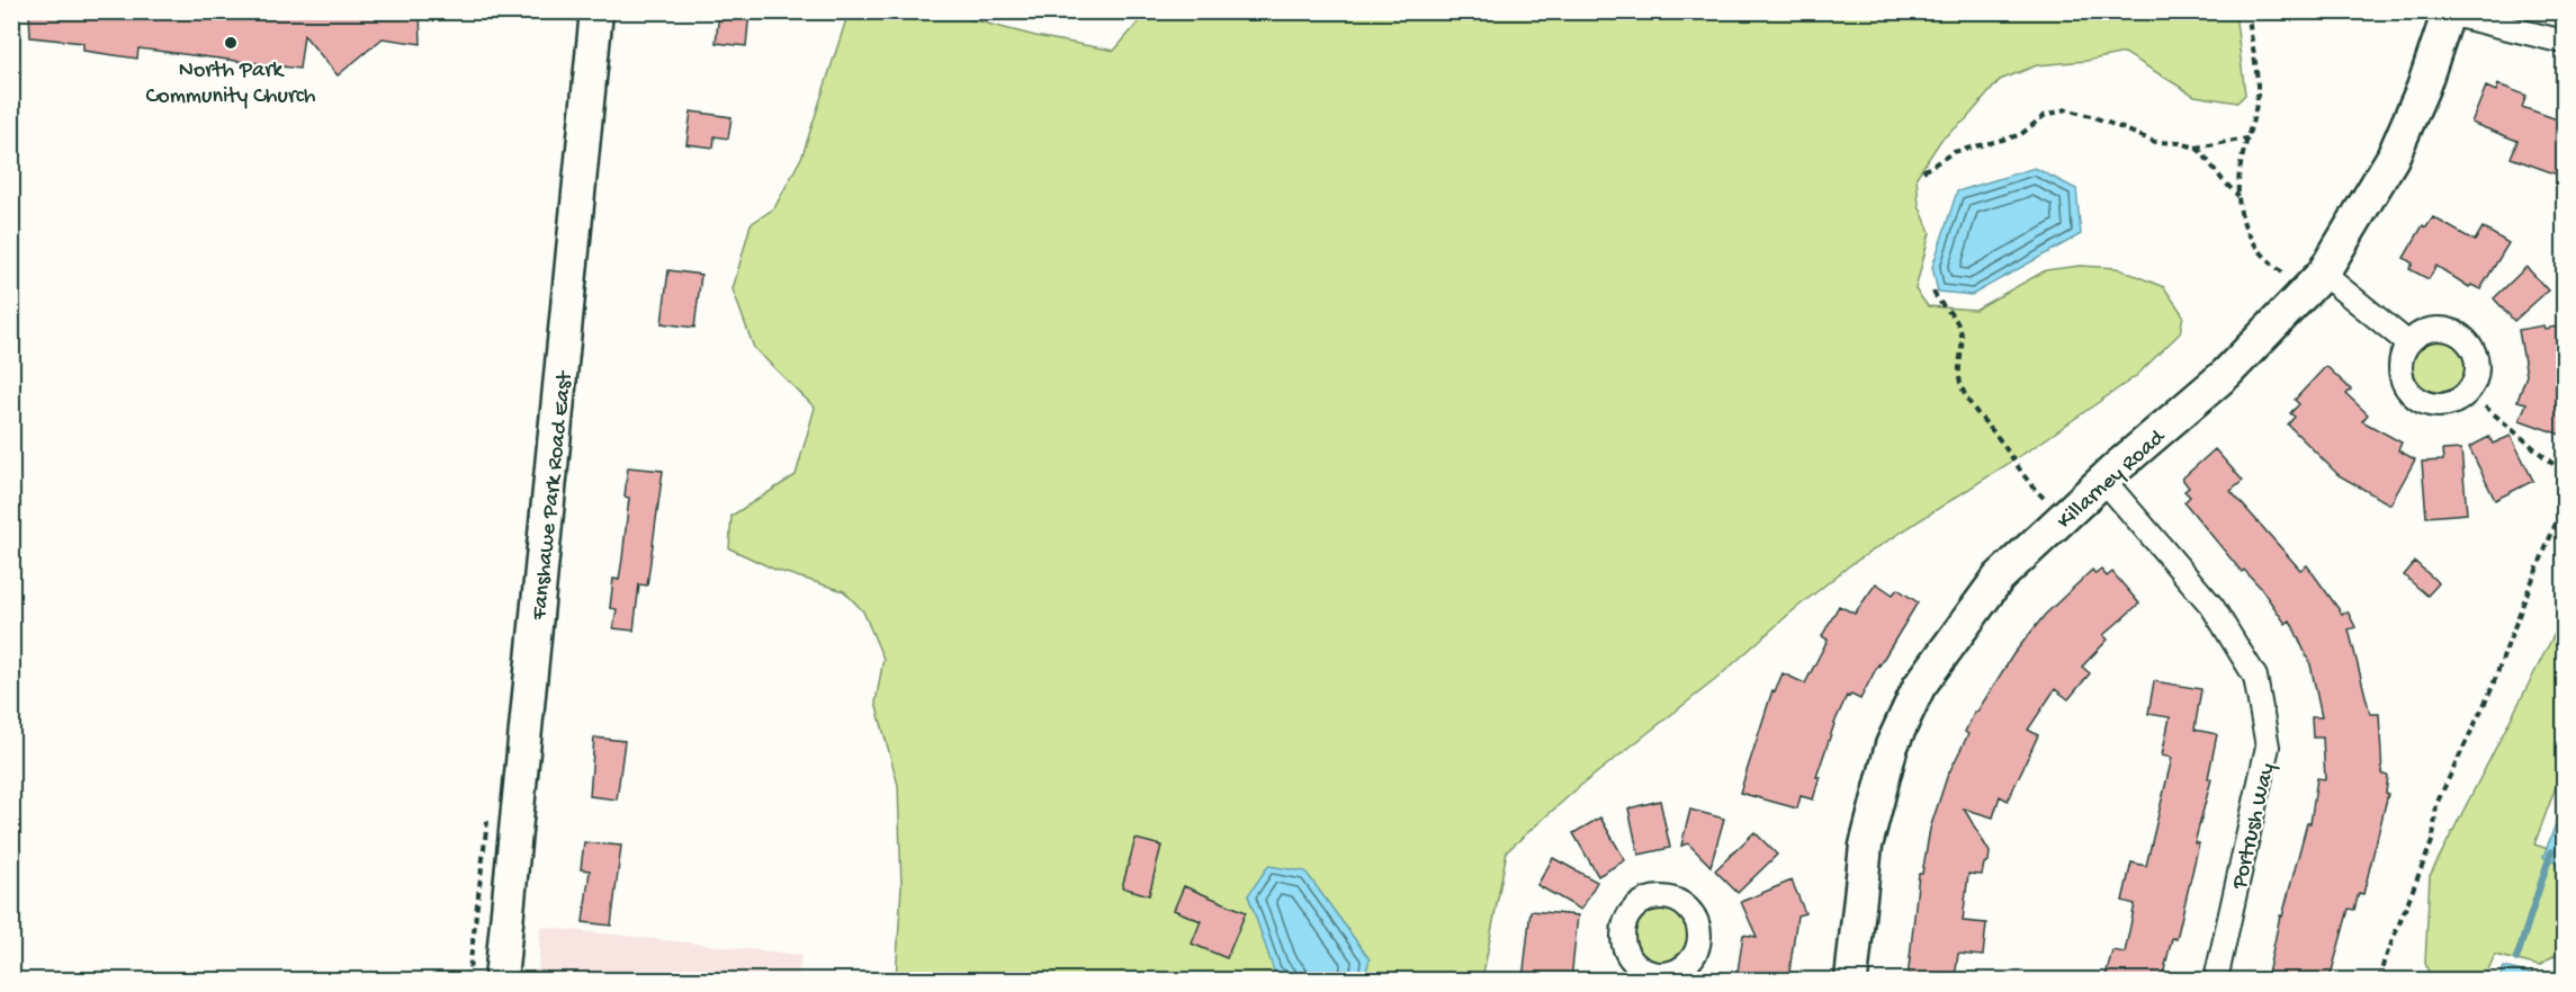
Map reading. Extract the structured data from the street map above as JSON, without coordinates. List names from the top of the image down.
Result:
{
  "streets": {
    "street": ["Killarney Road", "Fanshawe Park Road East", "Portrush Way"]
  },
  "crossings": [
    ["Killarney Road", "Portrush Way"]
  ],
  "places": ["North Park Community Church"]
}
